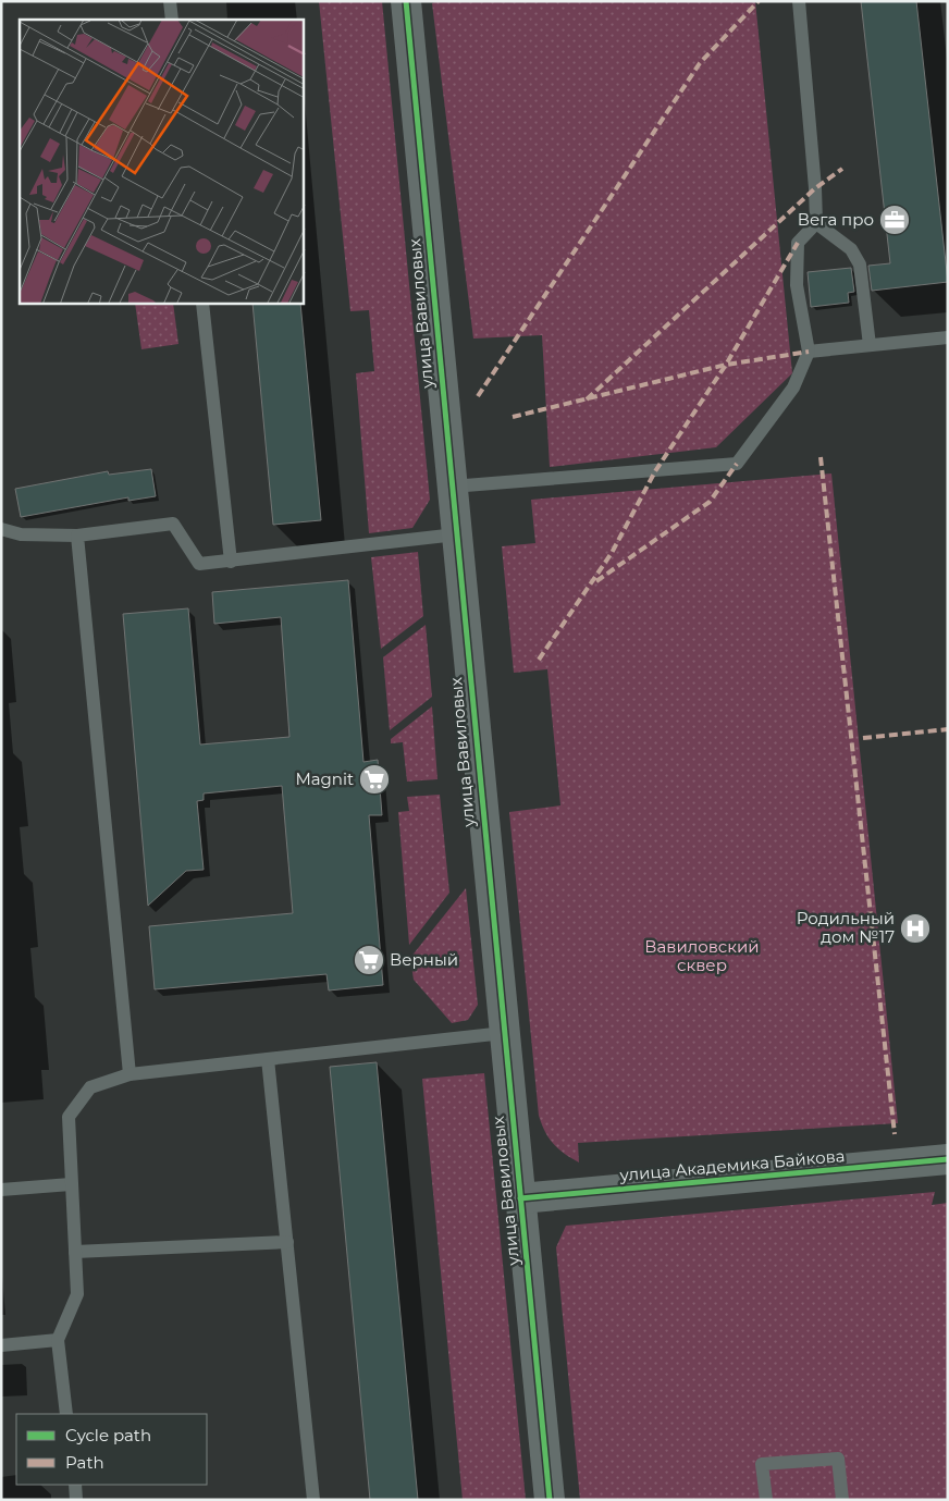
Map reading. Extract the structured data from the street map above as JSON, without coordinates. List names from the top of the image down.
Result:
{
  "streets": {
    "street": ["улица Вавиловых", "улица Академика Байкова"]
  },
  "crossings": [
    ["улица Вавиловых", "улица Академика Байкова"]
  ],
  "parks": ["Вавиловский сквер"],
  "places": {
    "office": ["Вега про"],
    "supermarket": ["Magnit", "Верный"],
    "hospital": ["Родильный дом №17"]
  },
  "legend": ["Cycle path", "Path"]
}
